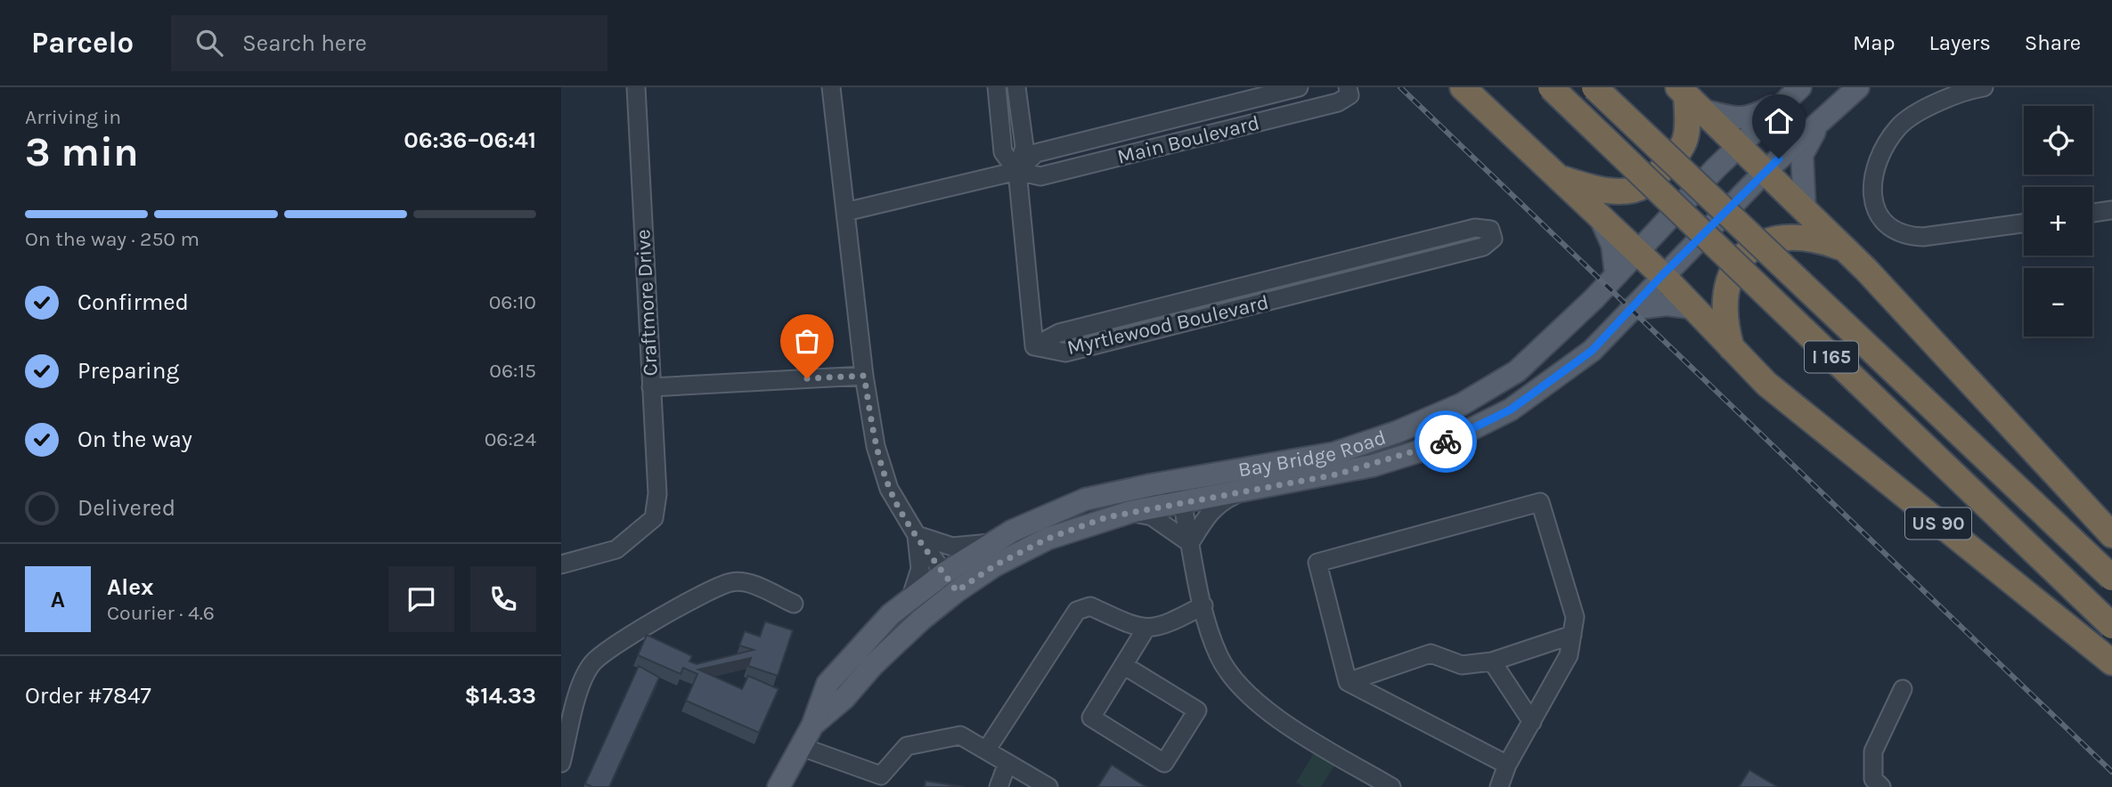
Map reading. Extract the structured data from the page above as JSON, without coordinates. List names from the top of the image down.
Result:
{
  "streets": {
    "highway": ["I 165", "US 90"],
    "main road": ["Bay Bridge Road"],
    "street": ["Main Boulevard", "Craftmore Drive", "Myrtlewood Boulevard"]
  },
  "crossings": [
    ["Bay Bridge Road", "US 90"]
  ],
  "page": {
    "header": "Parcelo",
    "search": "Search here",
    "nav": ["Map", "Layers", "Share"],
    "heading": ["3 min", "Arriving in", "06:36–06:41"],
    "panel": [
      "Alex",
      "Courier · 4.6",
      "Order #7847",
      "$14.33"
    ],
    "map_buttons": ["+", "−"],
    "bar": "On the way · 250 m",
    "list": [
      ["Confirmed", "06:10"],
      ["Preparing", "06:15"],
      ["On the way", "06:24"],
      "Delivered"
    ],
    "round": "A"
  }
}
